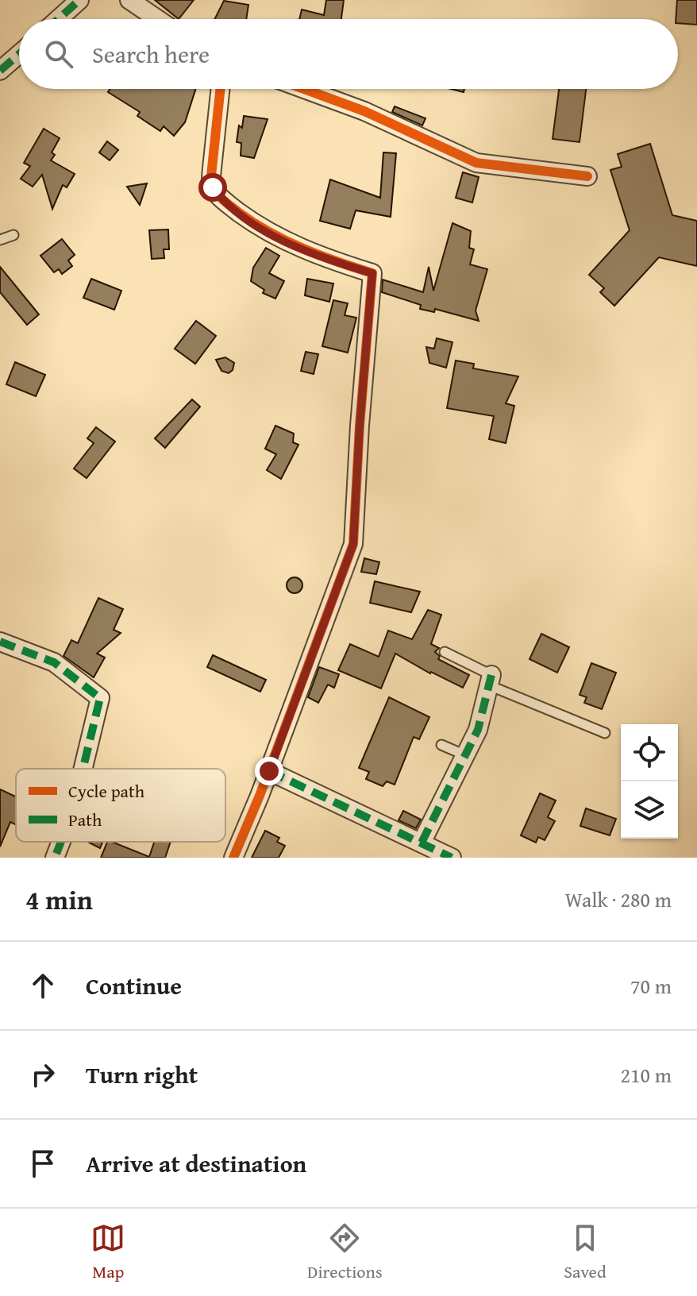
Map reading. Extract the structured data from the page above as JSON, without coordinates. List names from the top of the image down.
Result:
{
  "legend": ["Cycle path", "Path"],
  "page": {
    "search": "Search here",
    "heading": ["4 min", "Walk · 280 m"],
    "list": [
      ["Continue", "70 m"],
      ["Turn right", "210 m"],
      "Arrive at destination"
    ],
    "nav": ["Map", "Directions", "Saved"]
  }
}
